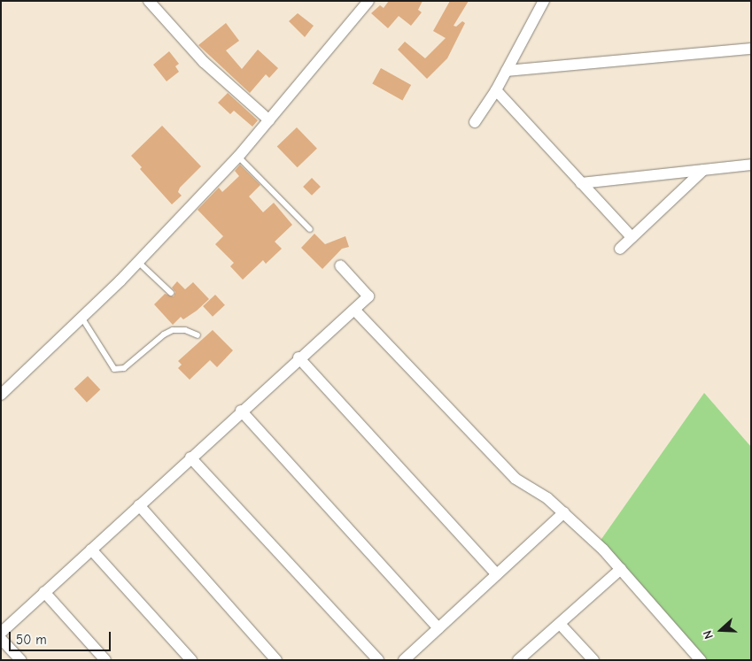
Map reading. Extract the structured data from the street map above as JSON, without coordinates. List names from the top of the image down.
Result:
{
  "scale_bar": "50 m",
  "north": "left"
}
